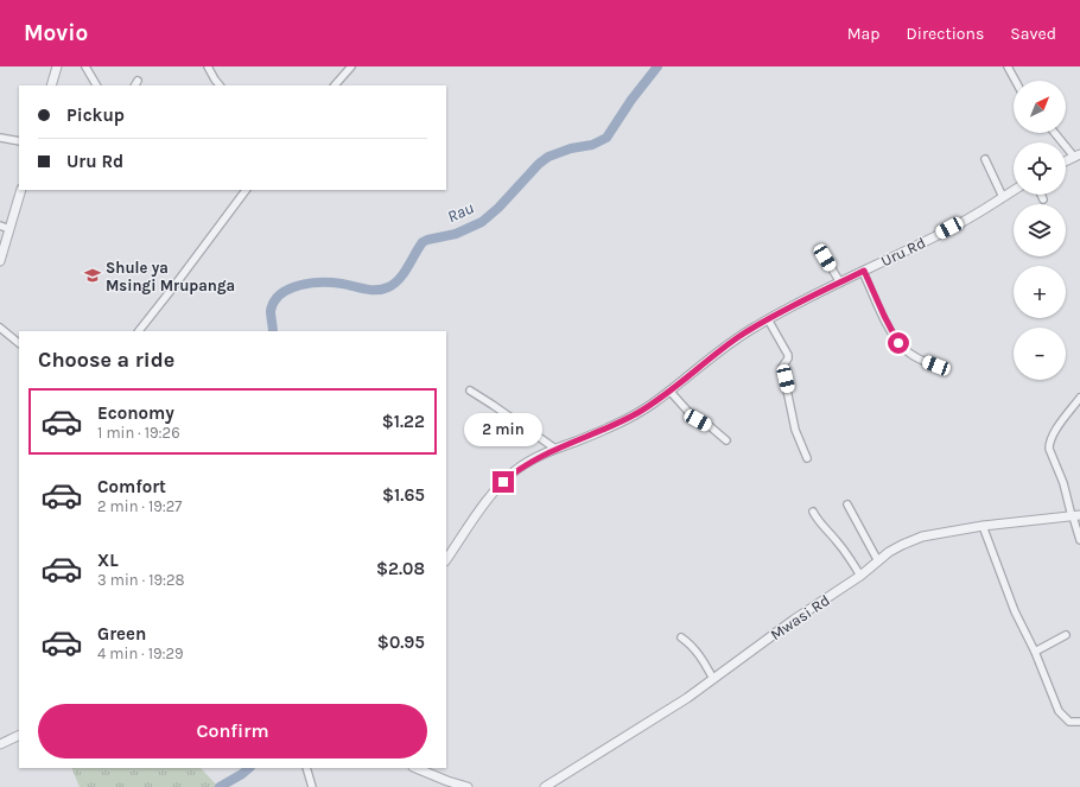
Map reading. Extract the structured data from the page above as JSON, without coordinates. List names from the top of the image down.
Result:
{
  "streets": {
    "street": ["Uru Rd", "Mwasi Rd"]
  },
  "water": ["Rau"],
  "places": {
    "school or university": ["Shule ya Msingi Mrupanga"]
  },
  "north": "top right",
  "page": {
    "header": "Movio",
    "nav": ["Map", "Directions", "Saved"],
    "map_buttons": ["+", "−"],
    "banner": ["Pickup", "Uru Rd"],
    "heading": "Choose a ride",
    "list": [
      {
        "name": "Economy",
        "note": "1 min · 19:26",
        "value": "$1.22"
      },
      {
        "name": "Comfort",
        "note": "2 min · 19:27",
        "value": "$1.65"
      },
      {
        "name": "XL",
        "note": "3 min · 19:28",
        "value": "$2.08"
      },
      {
        "name": "Green",
        "note": "4 min · 19:29",
        "value": "$0.95"
      }
    ],
    "bubble": "2 min",
    "buttons": "Confirm"
  }
}
